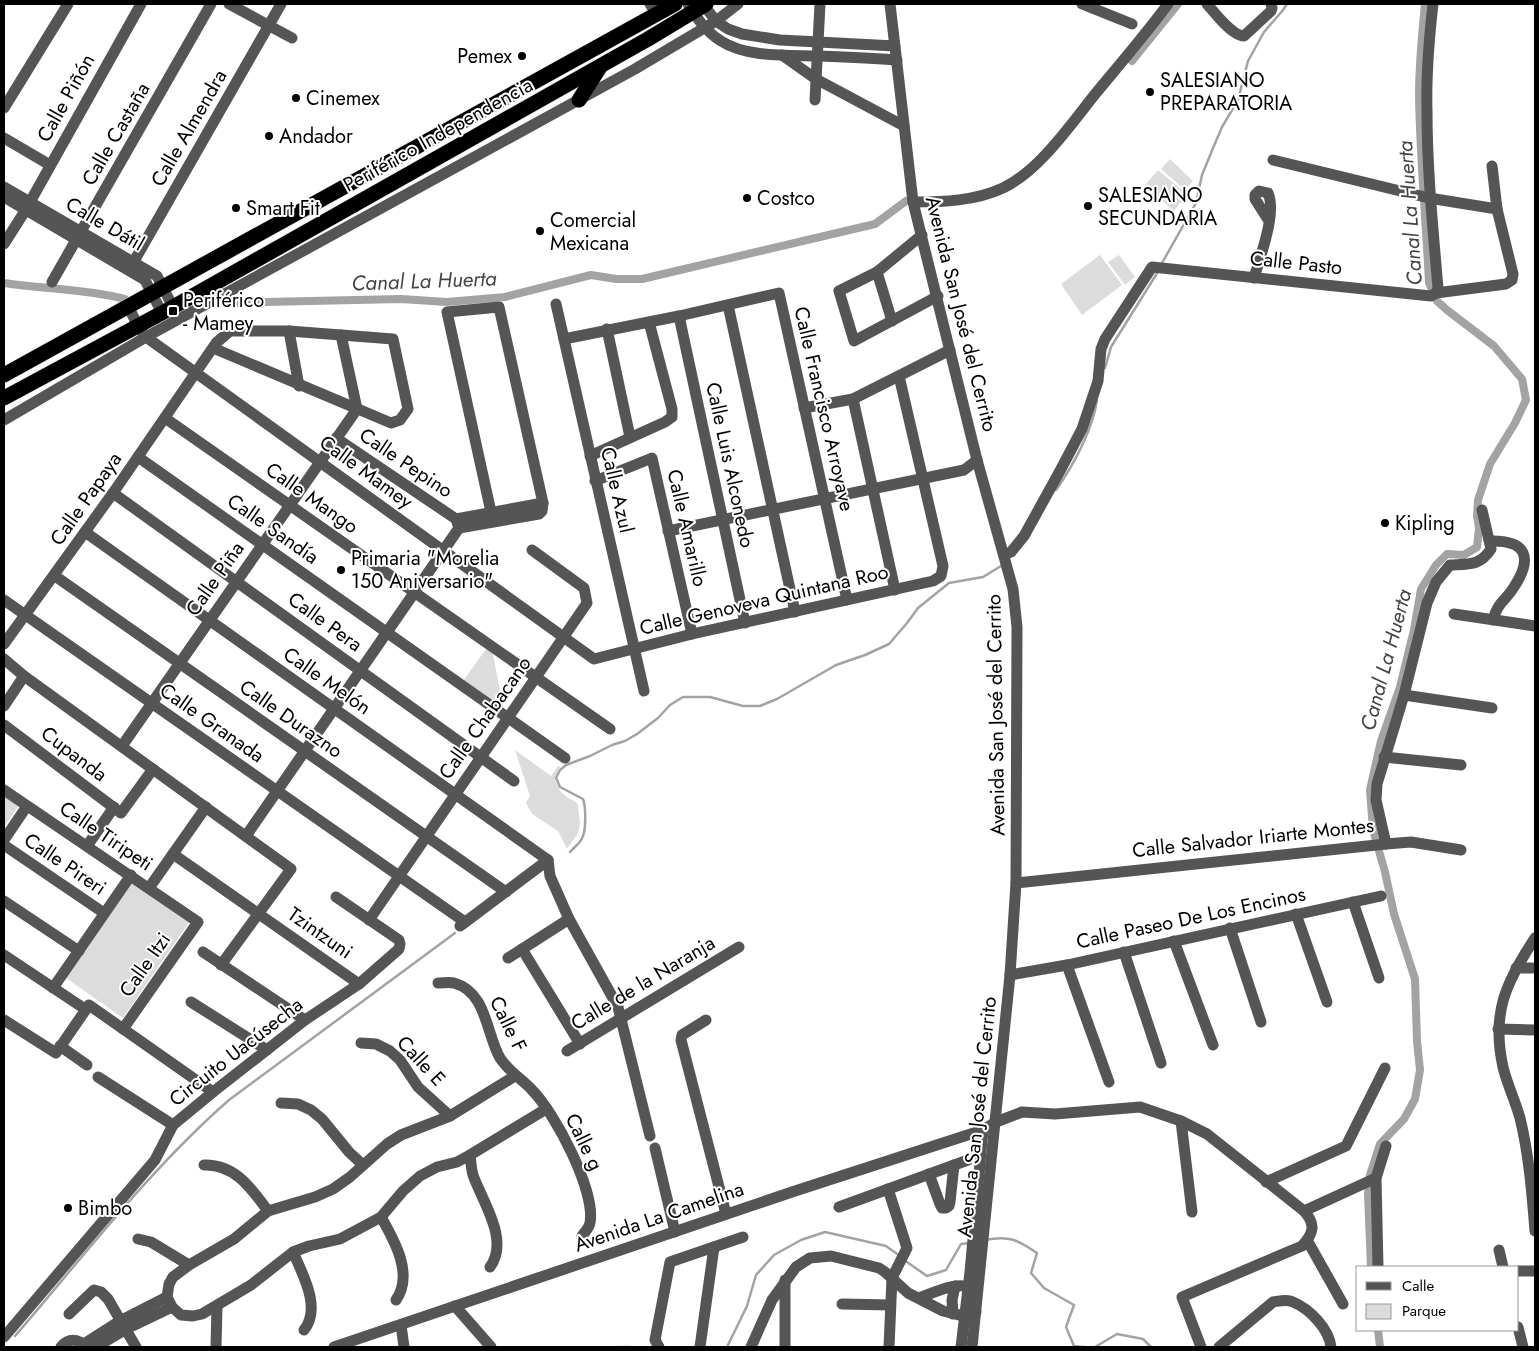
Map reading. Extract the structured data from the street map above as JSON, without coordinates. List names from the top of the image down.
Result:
{
  "streets": {
    "highway": ["Periférico Independencia"],
    "street": [
      "Calle Piñón",
      "Calle Almendra",
      "Calle Castaña",
      "Calle Dátil",
      "Calle Pasto",
      "Avenida San José del Cerrito",
      "Calle Francisco Arroyave",
      "Calle Pepino",
      "Calle Luis Alconedo",
      "Calle Mamey",
      "Calle Azul",
      "Calle Mango",
      "Calle Papaya",
      "Calle Amarillo",
      "Calle Sandía",
      "Calle Piña",
      "Calle Genoveva Quintana Roo",
      "Calle Pera",
      "Calle Melón",
      "Calle Chabacano",
      "Calle Durazno",
      "Calle Granada",
      "Cupanda",
      "Calle Tiripeti",
      "Calle Salvador Iriarte Montes",
      "Calle Pireri",
      "Calle Paseo De Los Encinos",
      "Tzintzuni",
      "Calle Itzi",
      "Calle de la Naranja",
      "Calle F",
      "Circuito Uacúsecha",
      "Calle E",
      "Calle g",
      "Avenida La Camelina"
    ]
  },
  "crossings": [
    ["Calle Piñón", "Calle Dátil"],
    ["Calle Almendra", "Calle Dátil"],
    ["Calle Castaña", "Calle Dátil"],
    ["Periférico Independencia", "Calle Dátil"],
    ["Periférico Independencia", "Calle Mamey"],
    ["Calle Pasto", "Avenida San José del Cerrito"],
    ["Avenida San José del Cerrito", "Calle Salvador Iriarte Montes"],
    ["Avenida San José del Cerrito", "Calle Paseo De Los Encinos"],
    ["Avenida San José del Cerrito", "Avenida La Camelina"],
    ["Calle Francisco Arroyave", "Calle Luis Alconedo"],
    ["Calle Francisco Arroyave", "Calle Azul"],
    ["Calle Francisco Arroyave", "Calle Genoveva Quintana Roo"],
    ["Calle Pepino", "Calle Piña"],
    ["Calle Luis Alconedo", "Calle Genoveva Quintana Roo"],
    ["Calle Mamey", "Calle Papaya"],
    ["Calle Mamey", "Calle Piña"],
    ["Calle Mamey", "Calle Genoveva Quintana Roo"],
    ["Calle Mamey", "Calle Chabacano"],
    ["Calle Azul", "Calle Amarillo"],
    ["Calle Azul", "Calle Genoveva Quintana Roo"],
    ["Calle Mango", "Calle Papaya"],
    ["Calle Mango", "Calle Piña"],
    ["Calle Mango", "Calle Chabacano"],
    ["Calle Papaya", "Calle Sandía"],
    ["Calle Papaya", "Calle Piña"],
    ["Calle Papaya", "Calle Pera"],
    ["Calle Papaya", "Calle Melón"],
    ["Calle Papaya", "Calle Durazno"],
    ["Calle Papaya", "Calle Granada"],
    ["Calle Amarillo", "Calle Genoveva Quintana Roo"],
    ["Calle Sandía", "Calle Piña"],
    ["Calle Sandía", "Calle Chabacano"],
    ["Calle Piña", "Calle Pera"],
    ["Calle Piña", "Calle Melón"],
    ["Calle Piña", "Calle Durazno"],
    ["Calle Piña", "Calle Granada"],
    ["Calle Pera", "Calle Chabacano"],
    ["Calle Melón", "Calle Chabacano"],
    ["Calle Chabacano", "Calle Durazno"],
    ["Calle Chabacano", "Calle Granada"],
    ["Calle Chabacano", "Circuito Uacúsecha"],
    ["Calle Durazno", "Calle Granada"],
    ["Calle Tiripeti", "Calle Itzi"],
    ["Tzintzuni", "Circuito Uacúsecha"],
    ["Calle F", "Calle g"]
  ],
  "water": ["Canal La Huerta"],
  "places": {
    "other": [
      "Pemex",
      "SALESIANO PREPARATORIA",
      "Cinemex",
      "Andador",
      "Costco",
      "SALESIANO SECUNDARIA",
      "Smart Fit",
      "Comercial Mexicana",
      "Kipling",
      "Primaria \"Morelia 150 Aniversario\"",
      "Bimbo"
    ],
    "transit": ["Periférico - Mamey"]
  },
  "legend": ["Calle", "Parque"]
}
